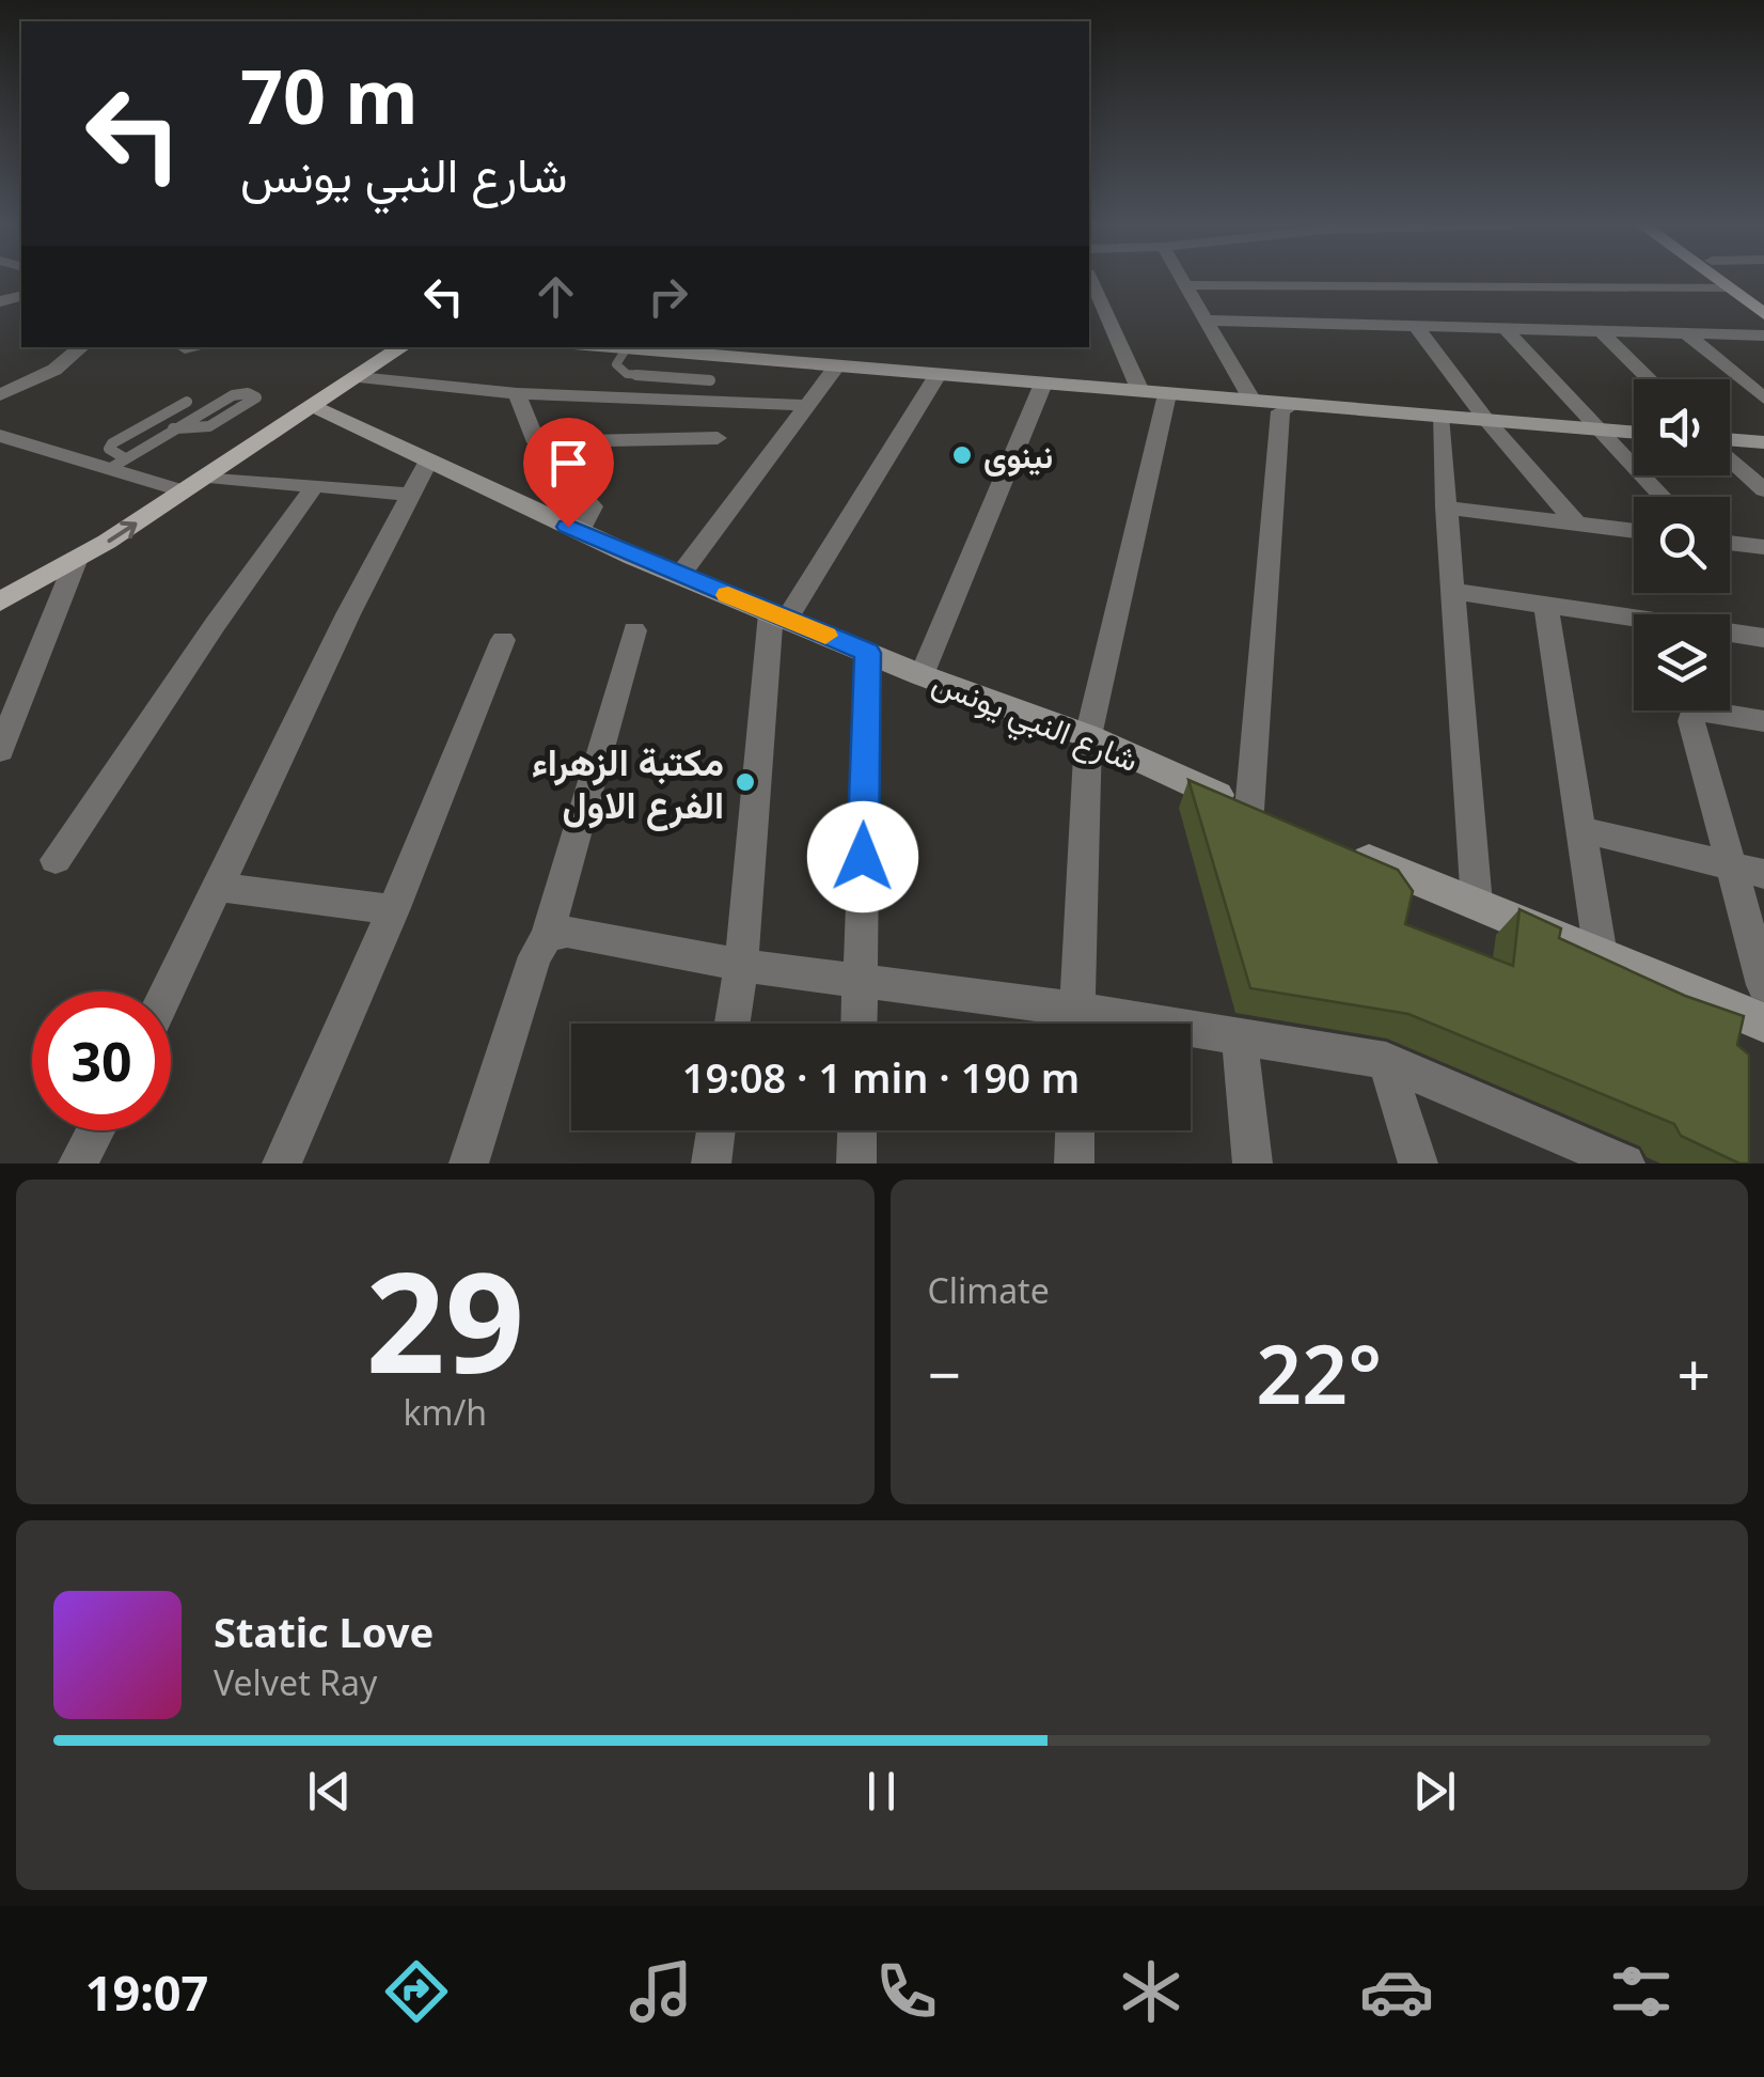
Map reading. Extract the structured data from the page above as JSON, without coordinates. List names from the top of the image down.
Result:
{
  "streets": {
    "street": ["شارع النبي يونس"]
  },
  "places": ["نينوى", "مكتبة الزهراء الفرع الاول"],
  "page": {
    "turn": ["70 m", "شارع النبي يونس"],
    "limit": "30",
    "trip": "19:08 · 1 min · 190 m",
    "tile": [
      ["29", "km/h"],
      "Climate"
    ],
    "heat": ["−", "22°", "+"],
    "song": ["Static Love", "Velvet Ray"],
    "tabs": "19:07"
  }
}
